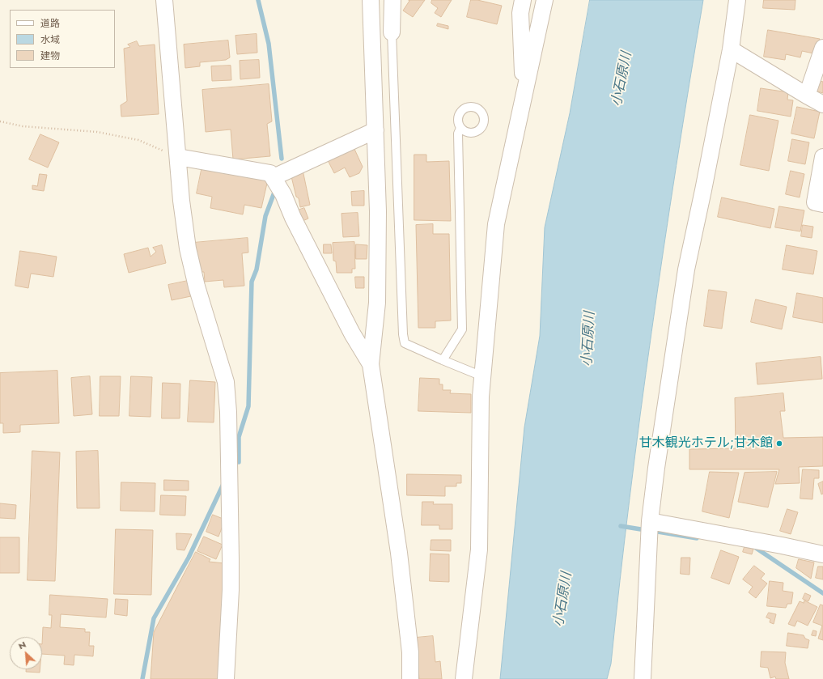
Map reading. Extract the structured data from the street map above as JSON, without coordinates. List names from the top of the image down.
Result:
{
  "water": ["小石原川"],
  "places": ["甘木観光ホテル;甘木館"],
  "legend": ["道路", "水域", "建物"],
  "north": "top left"
}
